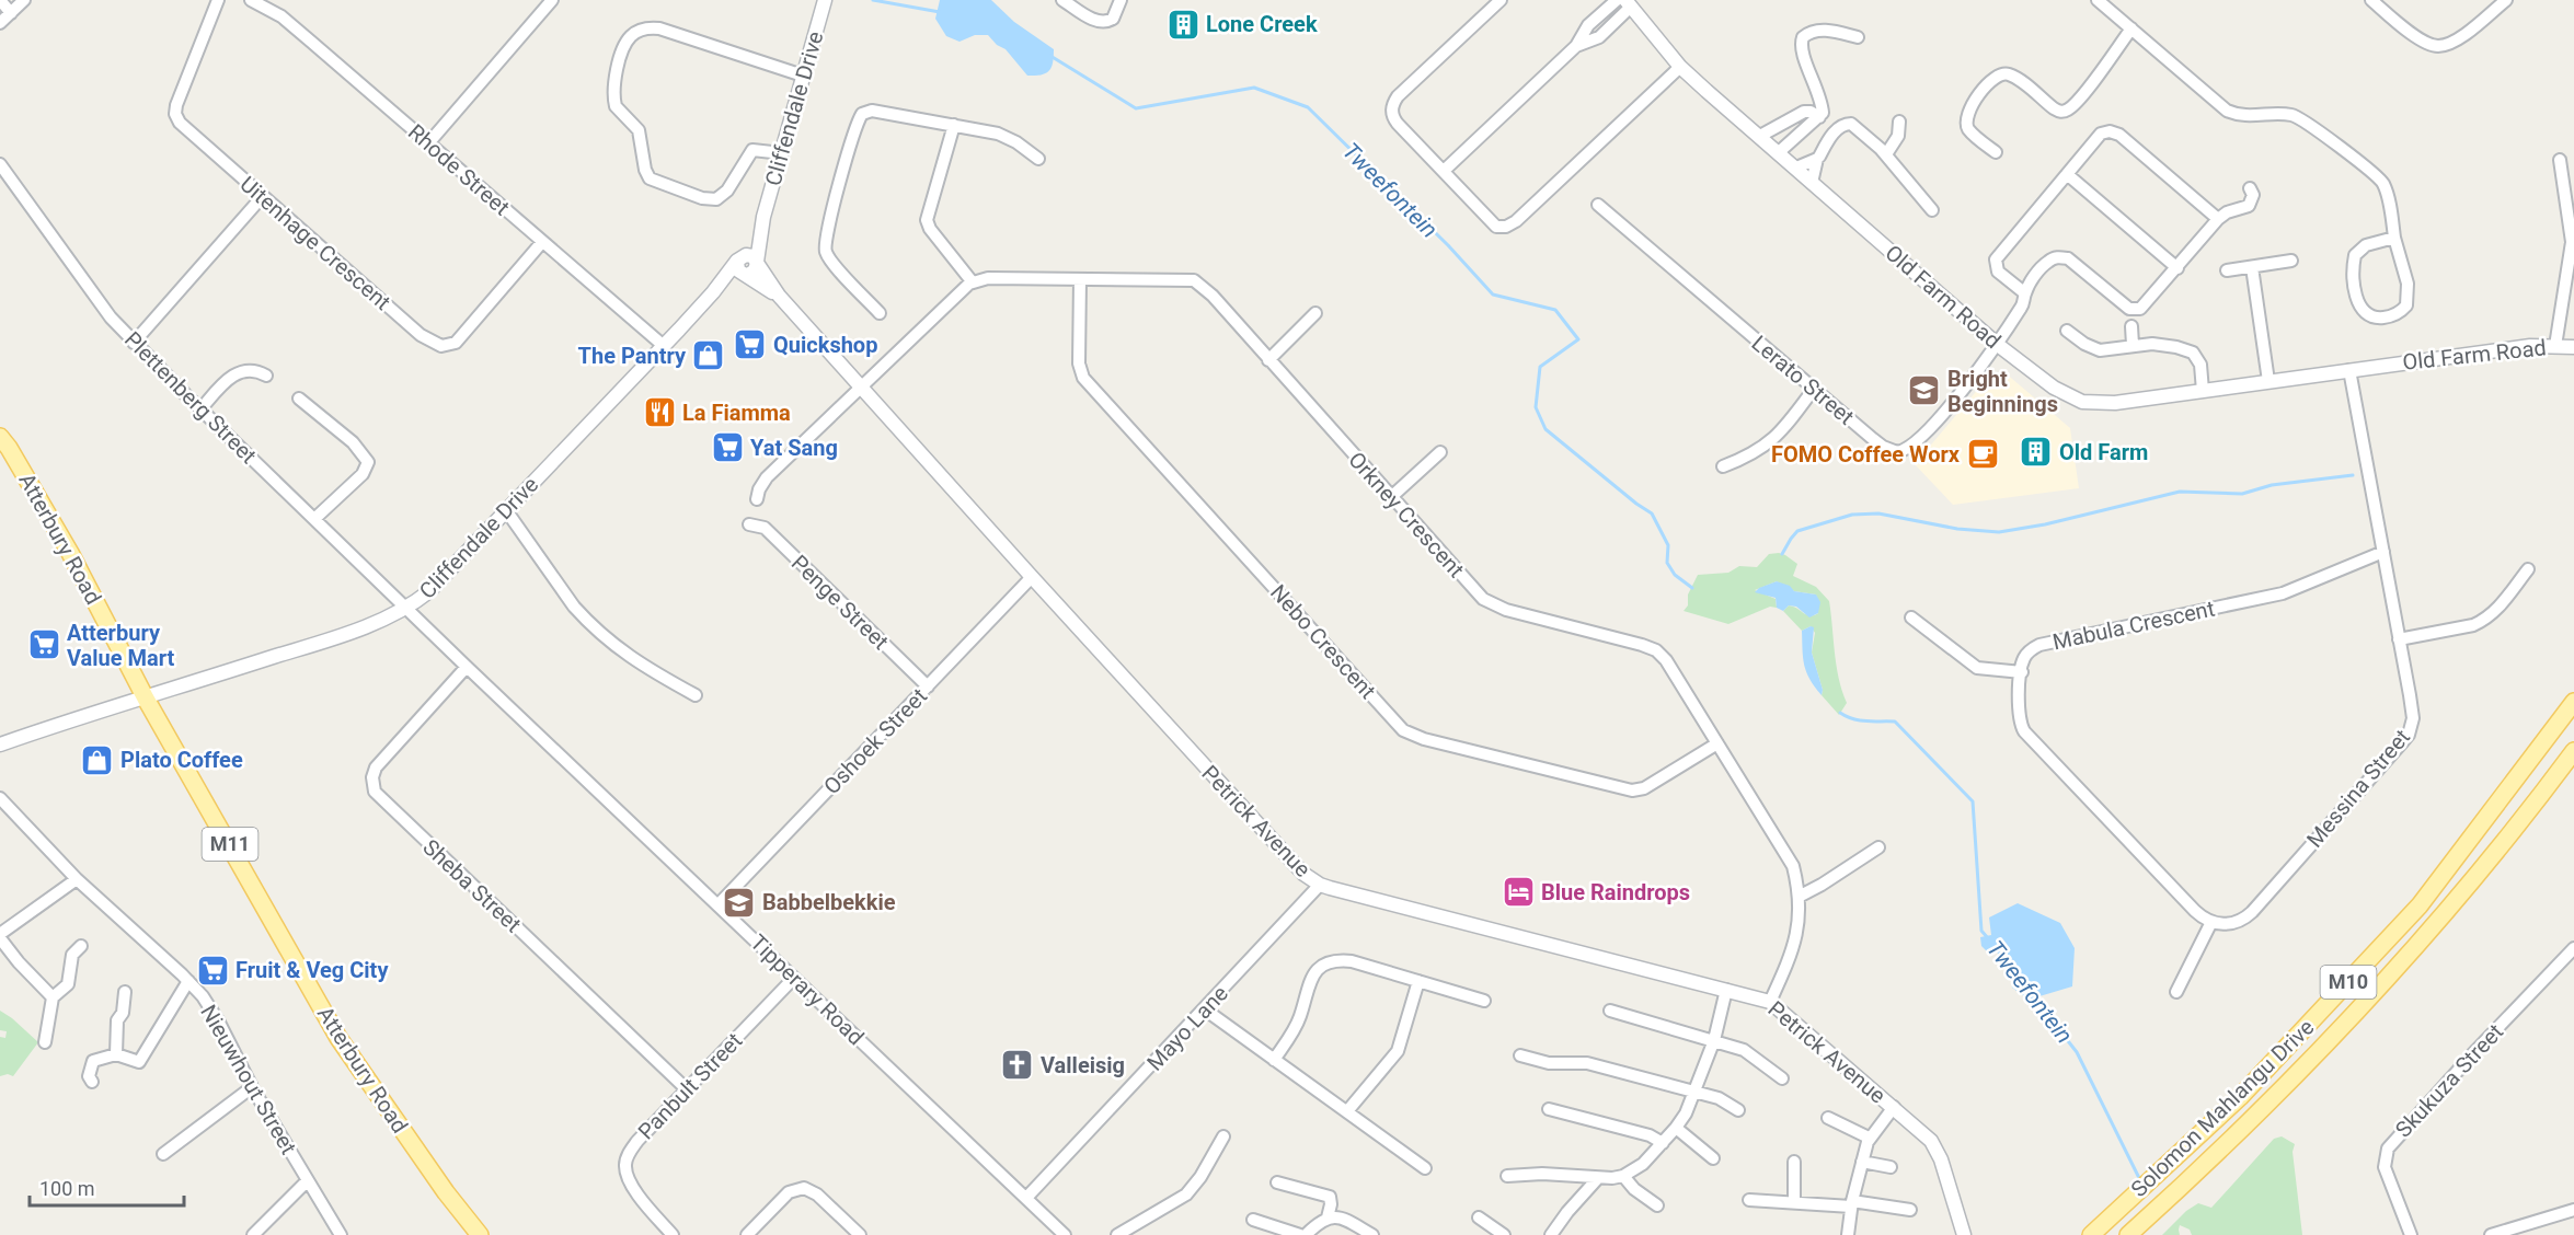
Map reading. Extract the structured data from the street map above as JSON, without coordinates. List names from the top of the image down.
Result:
{
  "streets": {
    "main road": [
      "Atterbury Road",
      "M11",
      "M10",
      "Solomon Mahlangu Drive"
    ],
    "street": [
      "Cliffendale Drive",
      "Rhode Street",
      "Uitenhage Crescent",
      "Old Farm Road",
      "Lerato Street",
      "Plettenberg Street",
      "Orkney Crescent",
      "Penge Street",
      "Mabula Crescent",
      "Nebo Crescent",
      "Oshoek Street",
      "Messina Street",
      "Petrick Avenue",
      "Sheba Street",
      "Tipperary Road",
      "Mayo Lane",
      "Nieuwhout Street",
      "Skukuza Street",
      "Panbult Street"
    ]
  },
  "crossings": [
    ["Cliffendale Drive", "Rhode Street"],
    ["Cliffendale Drive", "Plettenberg Street"],
    ["Cliffendale Drive", "Atterbury Road"],
    ["Cliffendale Drive", "Petrick Avenue"],
    ["Cliffendale Drive", "Tipperary Road"],
    ["Rhode Street", "Uitenhage Crescent"],
    ["Old Farm Road", "Lerato Street"],
    ["Old Farm Road", "Messina Street"],
    ["Plettenberg Street", "Tipperary Road"],
    ["Orkney Crescent", "Nebo Crescent"],
    ["Orkney Crescent", "Petrick Avenue"],
    ["Penge Street", "Oshoek Street"],
    ["Mabula Crescent", "Messina Street"],
    ["Oshoek Street", "Petrick Avenue"],
    ["Oshoek Street", "Tipperary Road"],
    ["Petrick Avenue", "Mayo Lane"],
    ["Sheba Street", "Tipperary Road"],
    ["Sheba Street", "Panbult Street"],
    ["Tipperary Road", "Mayo Lane"],
    ["Tipperary Road", "Panbult Street"]
  ],
  "water": ["Tweefontein"],
  "places": {
    "building": ["Lone Creek", "Old Farm"],
    "supermarket": [
      "Quickshop",
      "Yat Sang",
      "Atterbury Value Mart",
      "Fruit & Veg City"
    ],
    "shop": ["The Pantry", "Plato Coffee"],
    "school or university": ["Bright Beginnings", "Babbelbekkie"],
    "restaurant": ["La Fiamma"],
    "cafe": ["FOMO Coffee Worx"],
    "hotel": ["Blue Raindrops"],
    "church": ["Valleisig"]
  },
  "scale_bar": "100 m"
}
